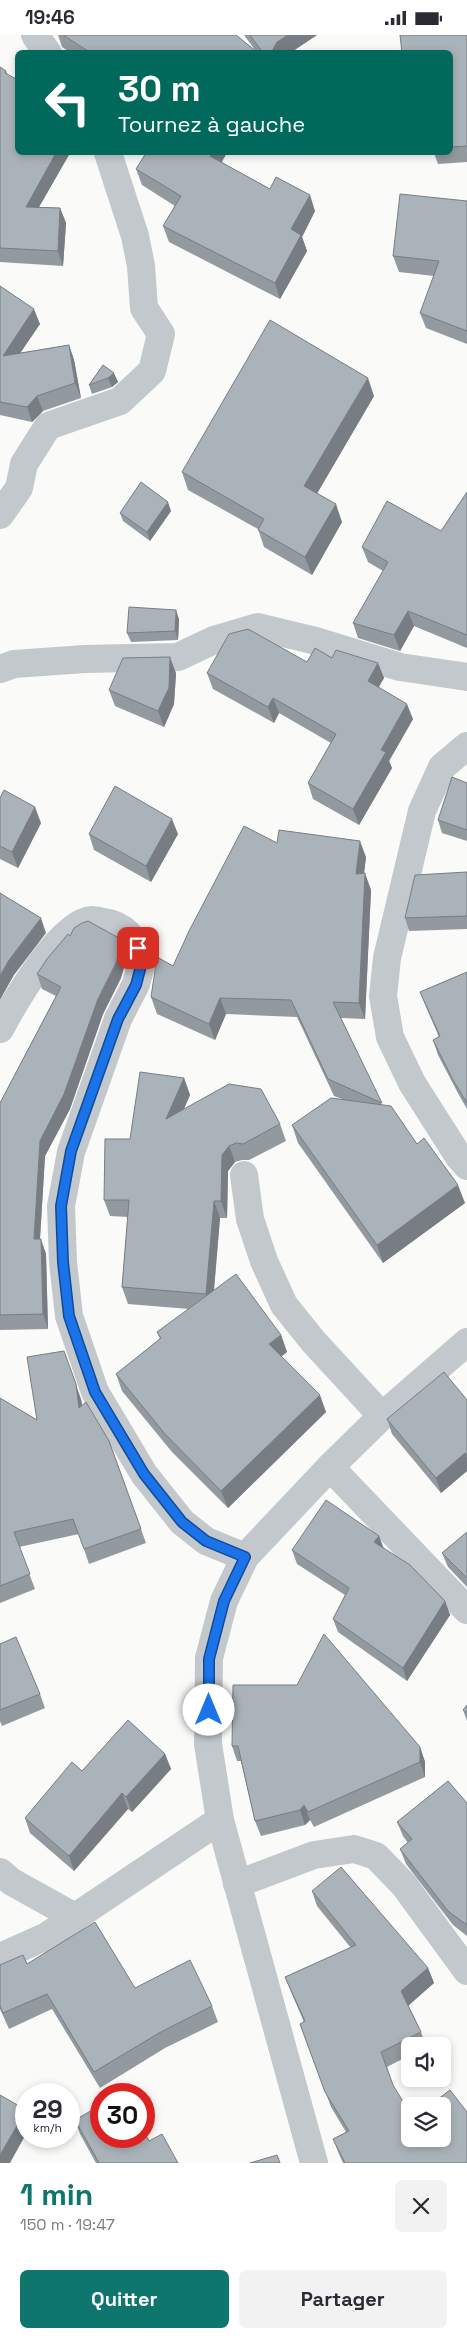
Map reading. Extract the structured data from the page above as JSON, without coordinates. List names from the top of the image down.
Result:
{
  "page": {
    "status": "19:46",
    "turn": ["30 m", "Tournez à gauche"],
    "speed": "29 km/h",
    "limit": "30",
    "heading": ["1 min", "150 m · 19:47"],
    "buttons": ["Quitter", "Partager"]
  }
}
